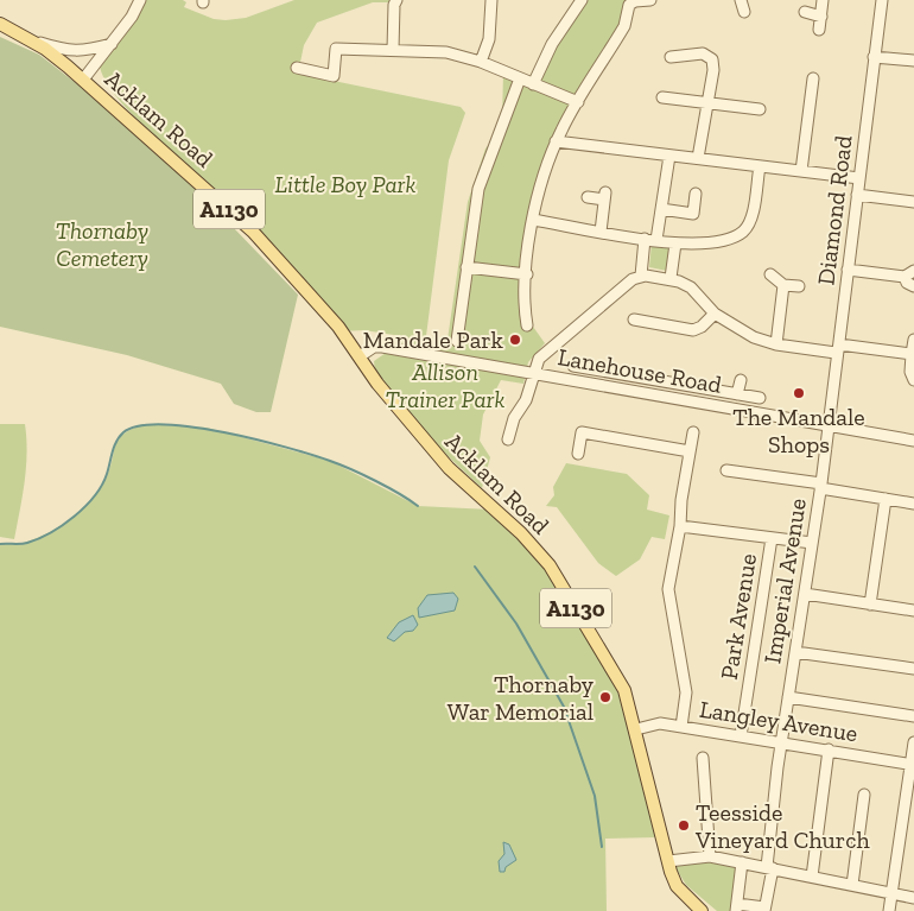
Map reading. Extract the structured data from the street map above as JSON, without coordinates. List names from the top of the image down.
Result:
{
  "streets": {
    "main road": ["Acklam Road", "A1130"],
    "street": [
      "Diamond Road",
      "Lanehouse Road",
      "Imperial Avenue",
      "Park Avenue",
      "Langley Avenue"
    ]
  },
  "crossings": [
    ["Acklam Road", "A1130"],
    ["Acklam Road", "Lanehouse Road"],
    ["Acklam Road", "Langley Avenue"],
    ["Diamond Road", "Lanehouse Road"],
    ["Diamond Road", "Imperial Avenue"],
    ["Lanehouse Road", "Imperial Avenue"],
    ["Imperial Avenue", "Langley Avenue"],
    ["Park Avenue", "Langley Avenue"]
  ],
  "parks": ["Little Boy Park", "Thornaby Cemetery", "Allison Trainer Park"],
  "places": [
    "Mandale Park",
    "The Mandale Shops",
    "Thornaby War Memorial",
    "Teesside Vineyard Church"
  ]
}
